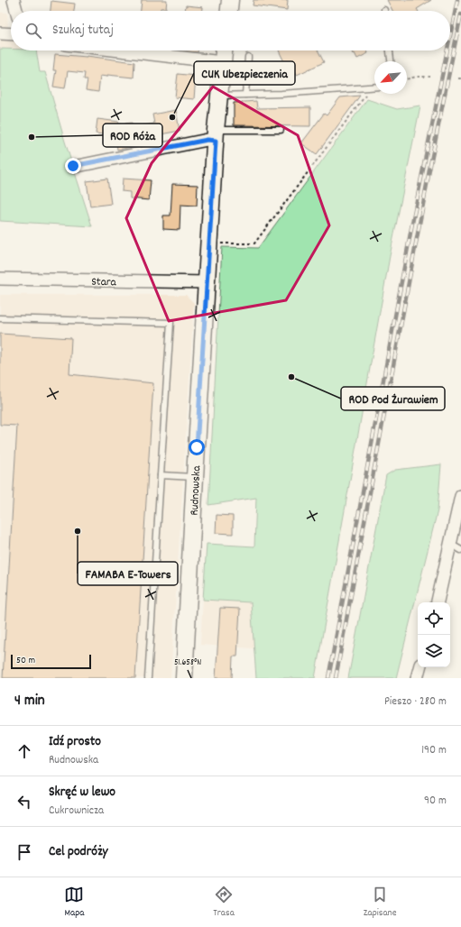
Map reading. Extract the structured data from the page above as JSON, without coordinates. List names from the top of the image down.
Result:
{
  "streets": {
    "main road": ["Rudnowska"],
    "street": ["Stara"]
  },
  "crossings": [
    ["Stara", "Rudnowska"]
  ],
  "places": [
    "CUK Ubezpieczenia",
    "ROD Róża",
    "ROD Pod Żurawiem",
    "FAMABA E-Towers"
  ],
  "scale_bar": "50 m",
  "north": "bottom left",
  "page": {
    "search": "Szukaj tutaj",
    "scale": "50 m",
    "heading": ["4 min", "Pieszo · 280 m"],
    "list": [
      ["Idź prosto", "Rudnowska", "190 m"],
      ["Skręć w lewo", "Cukrownicza", "90 m"],
      "Cel podróży"
    ],
    "nav": ["Mapa", "Trasa", "Zapisane"]
  },
  "coordinates": ["51.658°N"]
}
